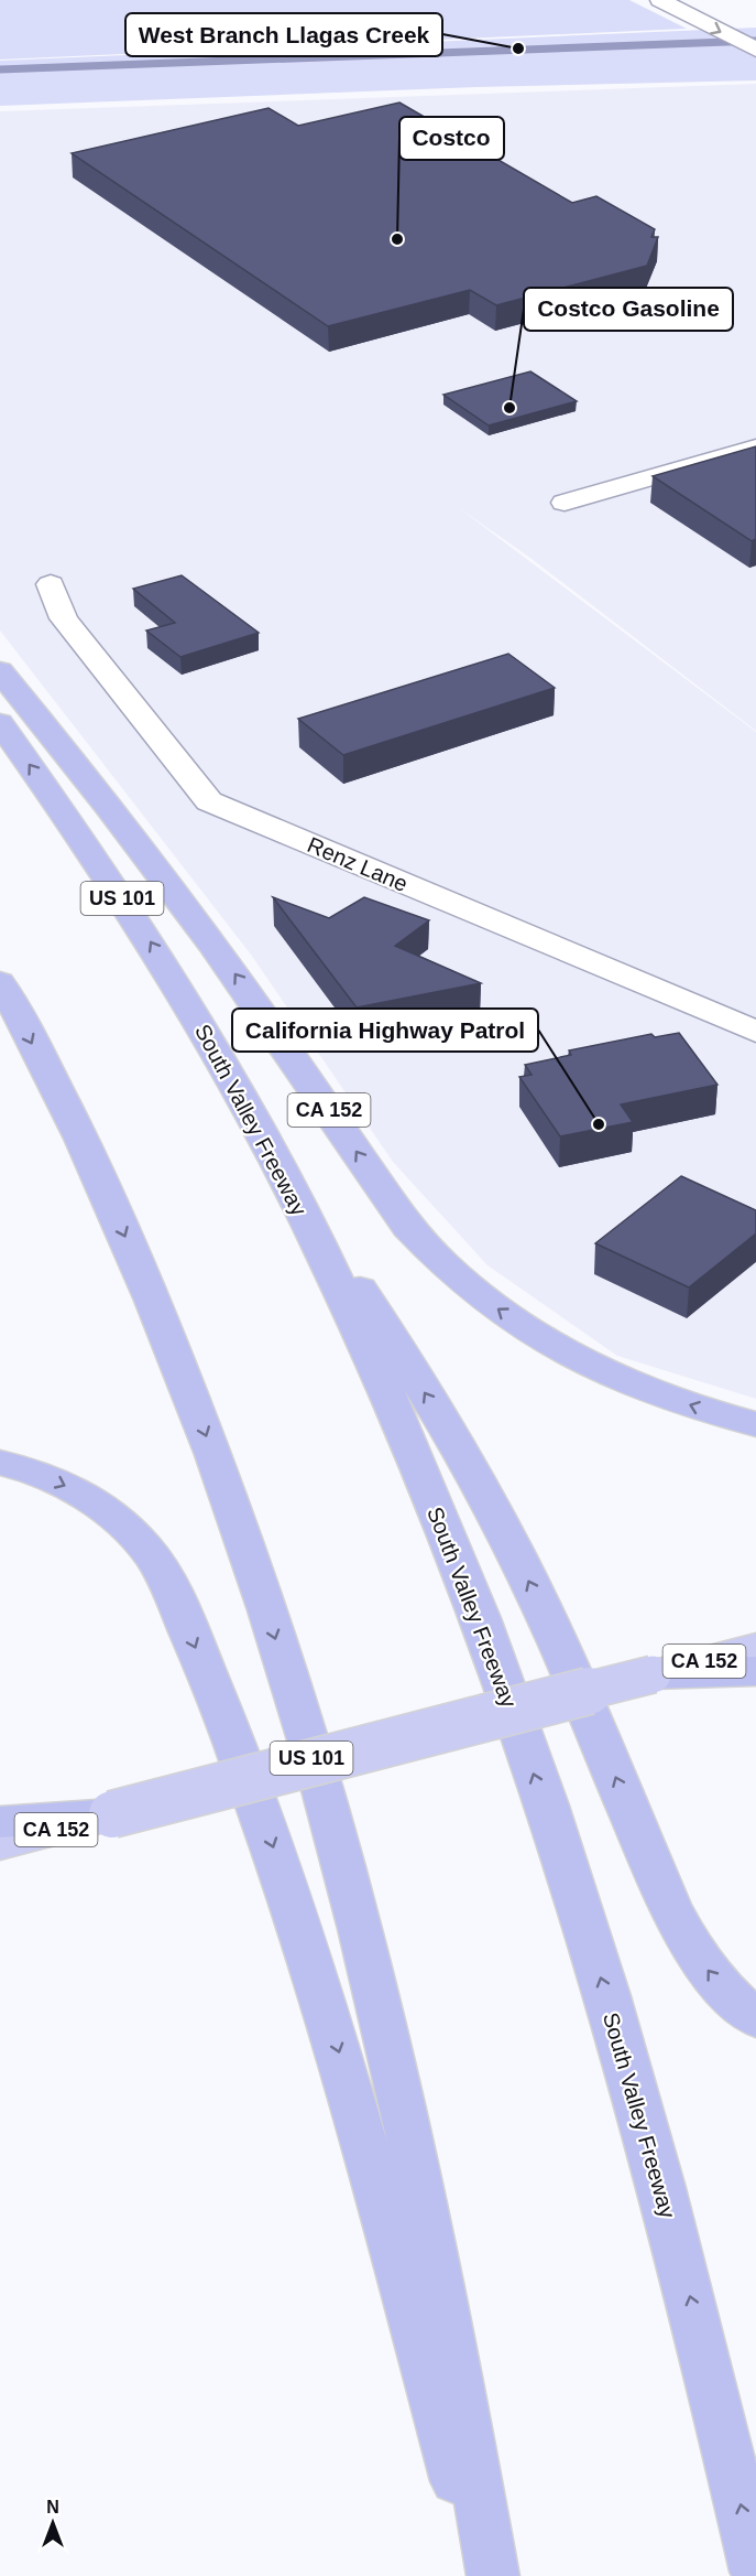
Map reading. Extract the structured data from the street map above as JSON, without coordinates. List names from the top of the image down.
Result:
{
  "streets": {
    "highway": ["US 101", "CA 152", "South Valley Freeway"],
    "street": ["Renz Lane"]
  },
  "places": [
    "West Branch Llagas Creek",
    "Costco",
    "Costco Gasoline",
    "California Highway Patrol"
  ],
  "north": "top"
}
